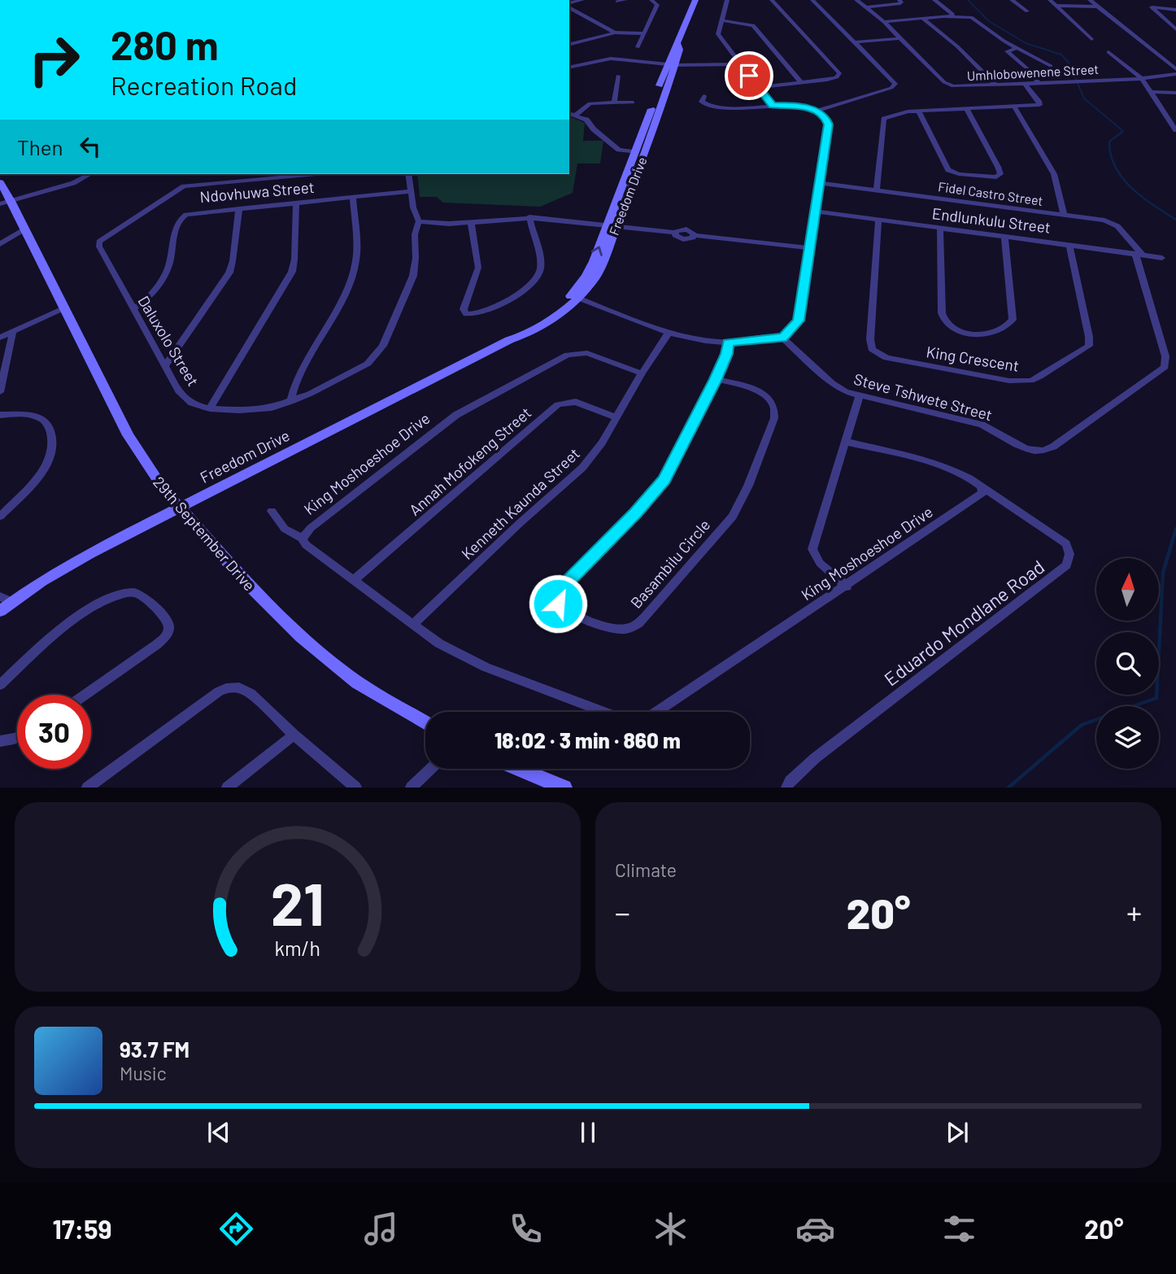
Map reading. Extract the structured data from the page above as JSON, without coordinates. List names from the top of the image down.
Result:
{
  "streets": {
    "street": [
      "Umhlobowenene Street",
      "Ndovhuwa Street",
      "Fidel Castro Street",
      "Freedom Drive",
      "Endlunkulu Street",
      "Daluxolo Street",
      "King Crescent",
      "Steve Tshwete Street",
      "Annah Mofokeng Street",
      "King Moshoeshoe Drive",
      "Kenneth Kaunda Street",
      "29th September Drive",
      "Basambilu Circle",
      "Eduardo Mondlane Road"
    ]
  },
  "crossings": [
    ["Ndovhuwa Street", "Daluxolo Street"],
    ["Fidel Castro Street", "Endlunkulu Street"],
    ["Fidel Castro Street", "Steve Tshwete Street"],
    ["Freedom Drive", "29th September Drive"],
    ["Endlunkulu Street", "King Crescent"],
    ["Endlunkulu Street", "Steve Tshwete Street"],
    ["Annah Mofokeng Street", "King Moshoeshoe Drive"],
    ["Annah Mofokeng Street", "Kenneth Kaunda Street"],
    ["King Moshoeshoe Drive", "Kenneth Kaunda Street"],
    ["King Moshoeshoe Drive", "Eduardo Mondlane Road"]
  ],
  "north": "top",
  "page": {
    "turn": ["280 m", "Recreation Road"],
    "then": "Then",
    "limit": "30",
    "trip": "18:02 · 3 min · 860 m",
    "tile": "Climate",
    "heat": ["−", "20°", "+"],
    "song": ["93.7 FM", "Music"],
    "tabs": ["17:59", "20°"],
    "gauge": ["21", "km/h"]
  }
}
